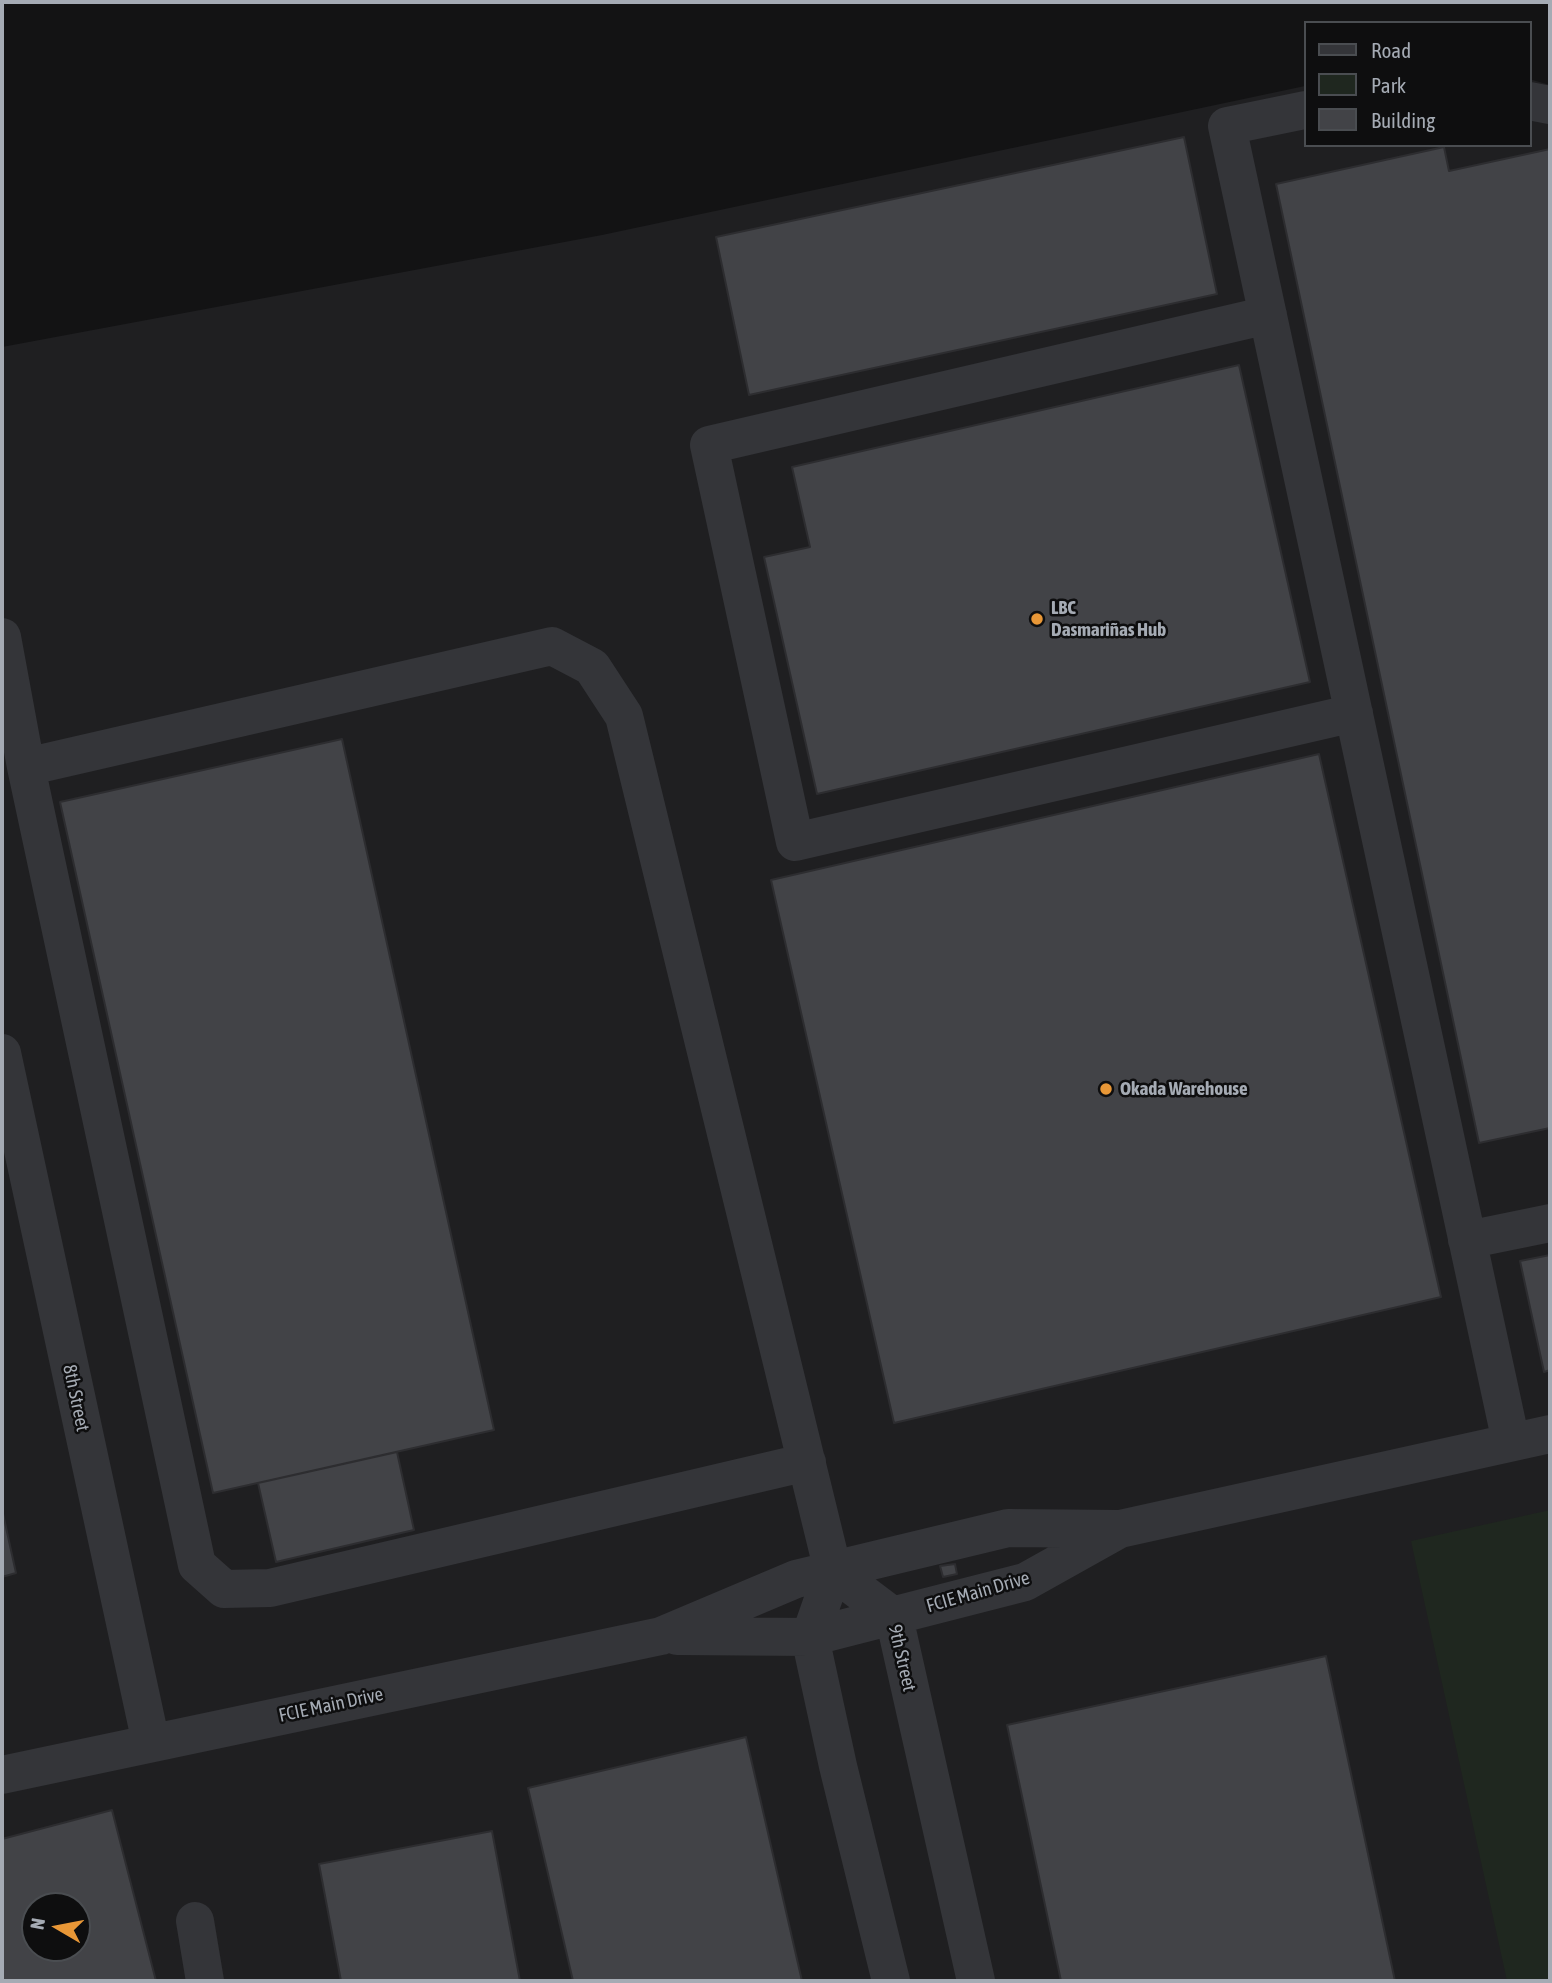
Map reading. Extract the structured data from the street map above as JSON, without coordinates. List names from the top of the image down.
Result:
{
  "streets": {
    "street": ["8th Street", "FCIE Main Drive", "9th Street"]
  },
  "crossings": [
    ["8th Street", "FCIE Main Drive"],
    ["FCIE Main Drive", "9th Street"]
  ],
  "places": ["LBC Dasmariñas Hub", "Okada Warehouse"],
  "legend": ["Road", "Park", "Building"],
  "north": "left"
}
